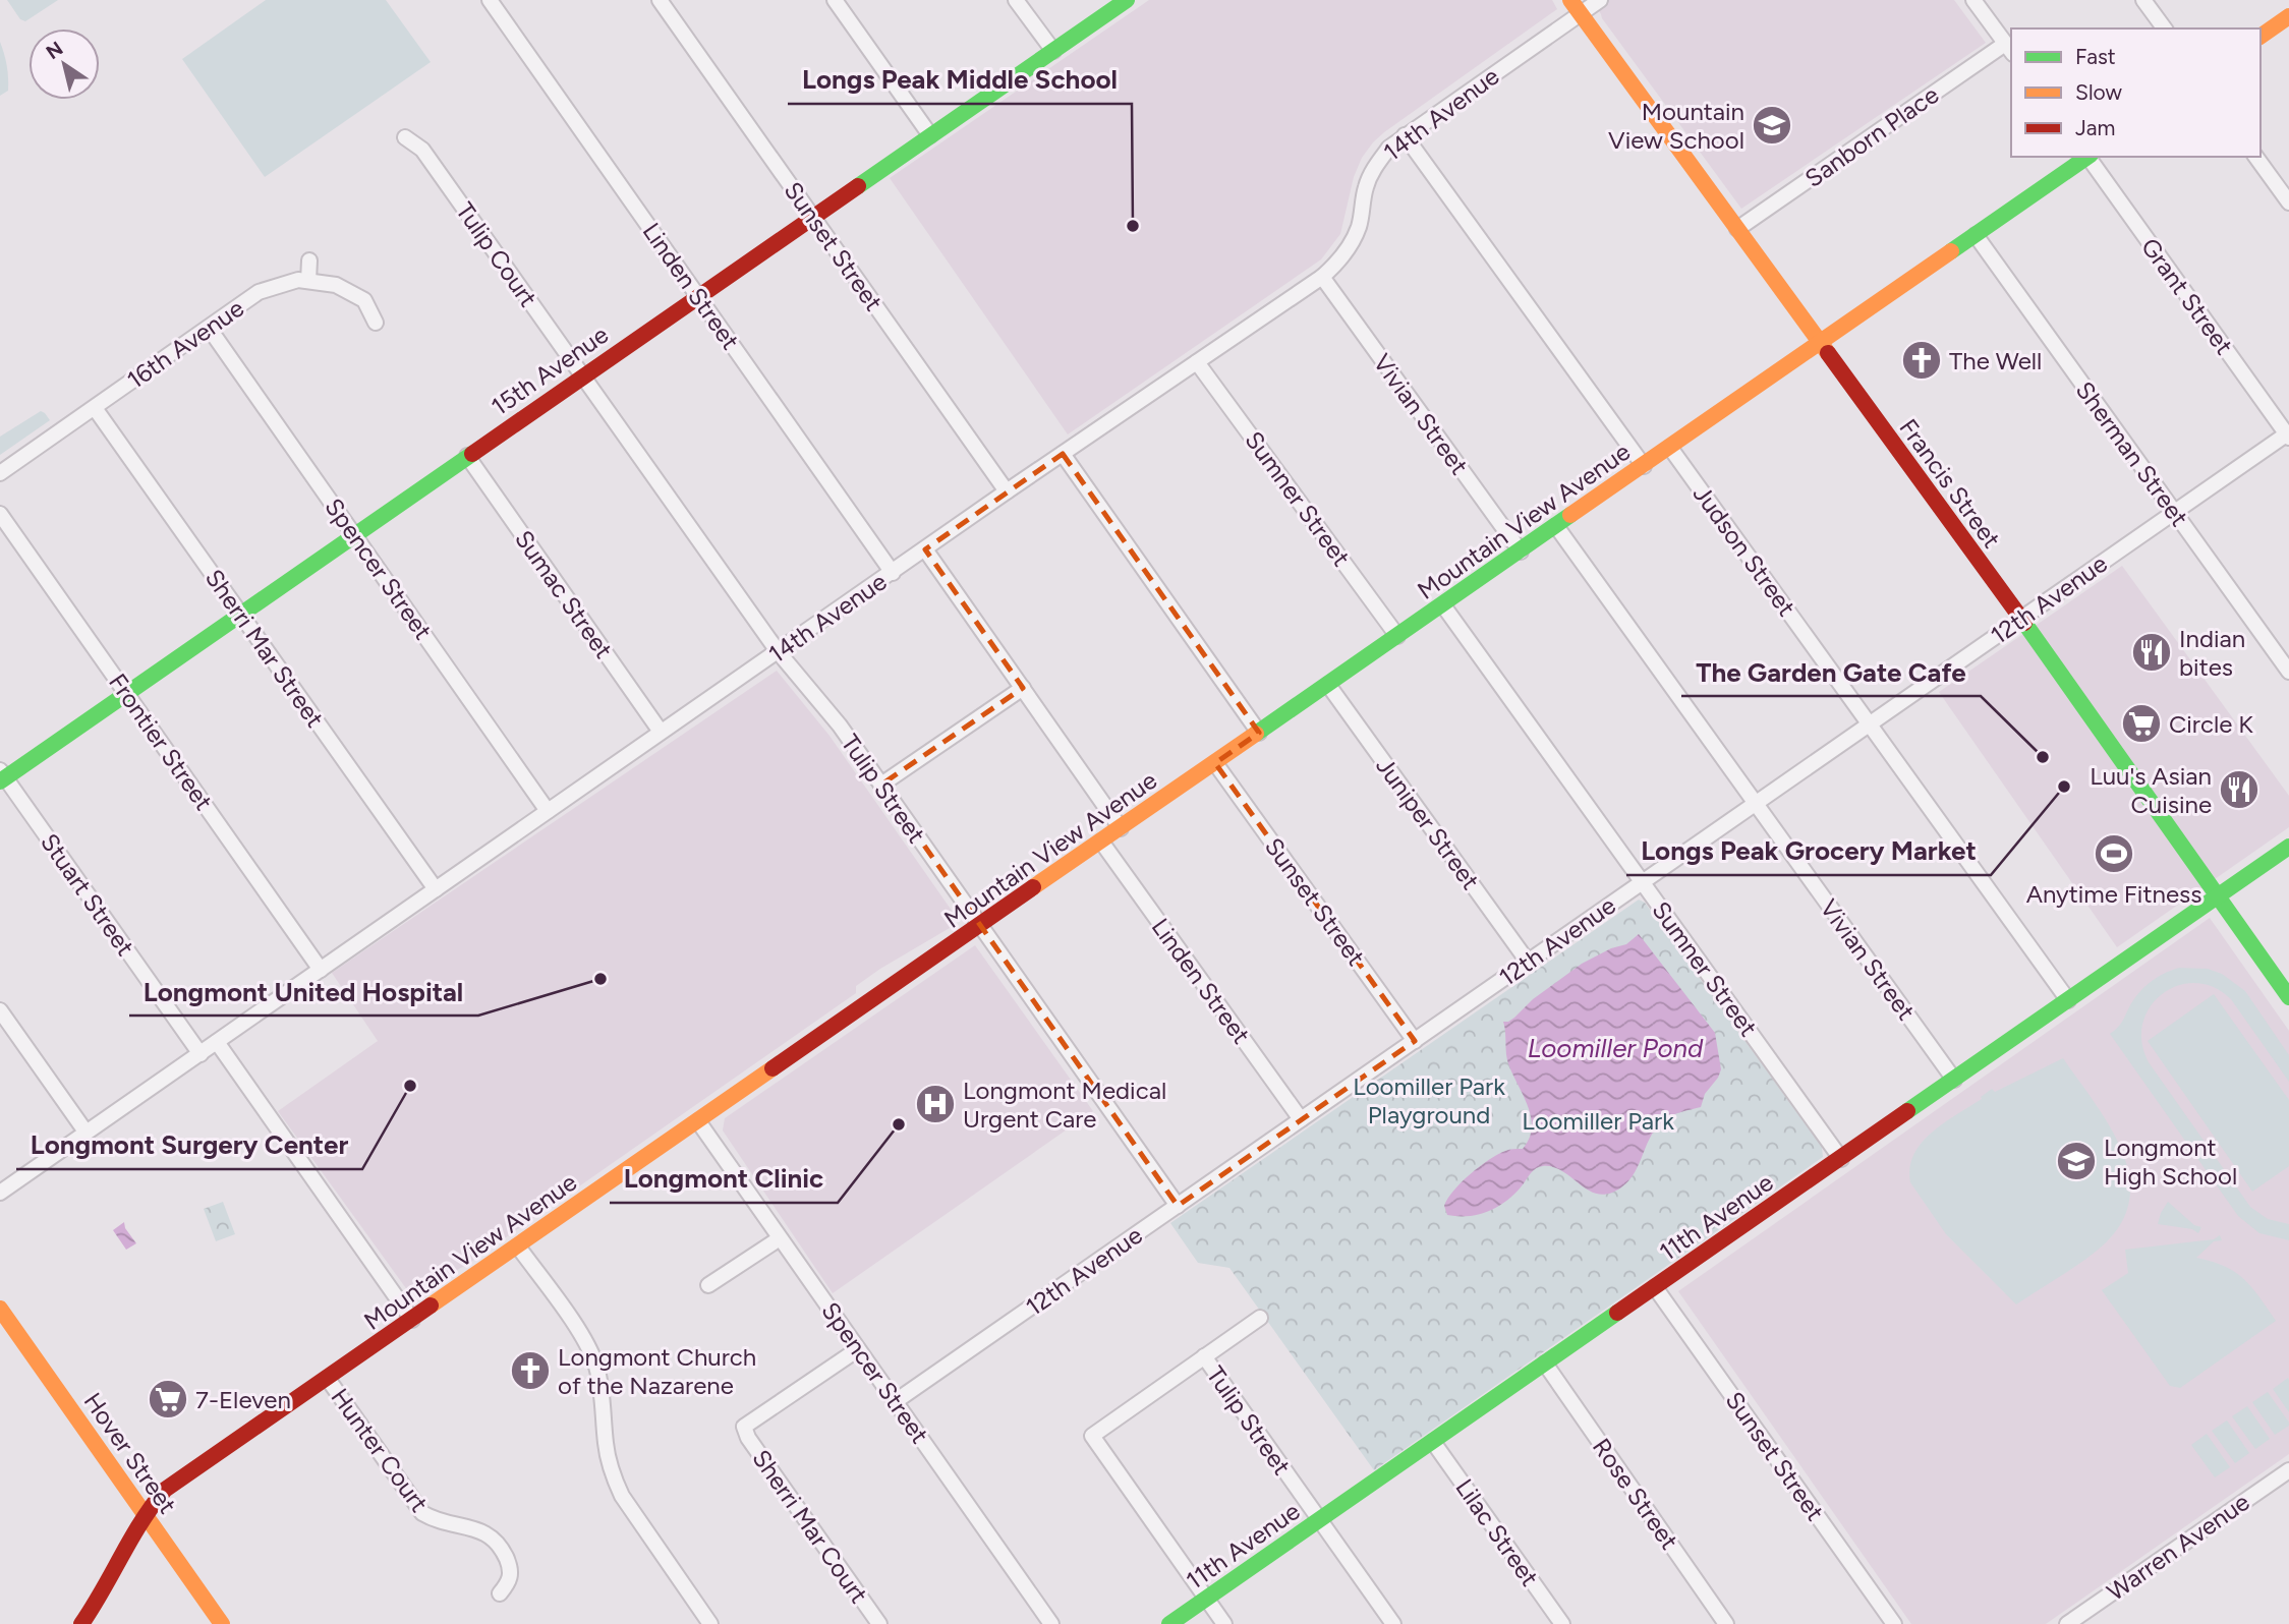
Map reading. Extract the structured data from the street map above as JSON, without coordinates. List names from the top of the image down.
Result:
{
  "streets": {
    "street": [
      "14th Avenue",
      "Sanborn Place",
      "Sunset Street",
      "Tulip Court",
      "Linden Street",
      "Grant Street",
      "16th Avenue",
      "15th Avenue",
      "Vivian Street",
      "Sherman Street",
      "Francis Street",
      "Sumner Street",
      "Mountain View Avenue",
      "Judson Street",
      "Spencer Street",
      "Sumac Street",
      "12th Avenue",
      "Sherri Mar Street",
      "Frontier Street",
      "Tulip Street",
      "Juniper Street",
      "Stuart Street",
      "11th Avenue",
      "Hunter Court",
      "Hover Street",
      "Rose Street",
      "Sherri Mar Court",
      "Lilac Street",
      "Warren Avenue"
    ]
  },
  "crossings": [
    ["14th Avenue", "Sunset Street"],
    ["14th Avenue", "Linden Street"],
    ["14th Avenue", "Vivian Street"],
    ["14th Avenue", "Francis Street"],
    ["14th Avenue", "Sumner Street"],
    ["14th Avenue", "Spencer Street"],
    ["14th Avenue", "Sumac Street"],
    ["14th Avenue", "Sherri Mar Street"],
    ["14th Avenue", "Frontier Street"],
    ["14th Avenue", "Tulip Street"],
    ["14th Avenue", "Stuart Street"],
    ["Sanborn Place", "Francis Street"],
    ["Sunset Street", "15th Avenue"],
    ["Sunset Street", "Mountain View Avenue"],
    ["Sunset Street", "12th Avenue"],
    ["Sunset Street", "11th Avenue"],
    ["Tulip Court", "15th Avenue"],
    ["Tulip Court", "Tulip Street"],
    ["Linden Street", "15th Avenue"],
    ["Linden Street", "Mountain View Avenue"],
    ["Linden Street", "12th Avenue"],
    ["Grant Street", "12th Avenue"],
    ["16th Avenue", "Spencer Street"],
    ["16th Avenue", "Sherri Mar Street"],
    ["15th Avenue", "Spencer Street"],
    ["15th Avenue", "Sumac Street"],
    ["15th Avenue", "Sherri Mar Street"],
    ["15th Avenue", "Frontier Street"],
    ["15th Avenue", "Tulip Street"],
    ["15th Avenue", "Stuart Street"],
    ["Vivian Street", "Mountain View Avenue"],
    ["Vivian Street", "12th Avenue"],
    ["Vivian Street", "11th Avenue"],
    ["Sherman Street", "Mountain View Avenue"],
    ["Sherman Street", "12th Avenue"],
    ["Francis Street", "Mountain View Avenue"],
    ["Francis Street", "12th Avenue"],
    ["Francis Street", "11th Avenue"],
    ["Sumner Street", "Mountain View Avenue"],
    ["Sumner Street", "12th Avenue"],
    ["Sumner Street", "11th Avenue"],
    ["Mountain View Avenue", "Judson Street"],
    ["Mountain View Avenue", "Spencer Street"],
    ["Mountain View Avenue", "Tulip Street"],
    ["Mountain View Avenue", "Juniper Street"],
    ["Mountain View Avenue", "Hunter Court"],
    ["Mountain View Avenue", "Hover Street"],
    ["Judson Street", "12th Avenue"],
    ["Judson Street", "11th Avenue"],
    ["Spencer Street", "12th Avenue"],
    ["Spencer Street", "Sherri Mar Court"],
    ["12th Avenue", "Tulip Street"],
    ["12th Avenue", "Juniper Street"],
    ["Tulip Street", "11th Avenue"],
    ["11th Avenue", "Rose Street"],
    ["11th Avenue", "Lilac Street"]
  ],
  "water": ["Loomiller Pond"],
  "parks": ["Loomiller Park Playground", "Loomiller Park"],
  "places": {
    "school or university": ["Mountain View School", "Longmont High School"],
    "other": [
      "Longs Peak Middle School",
      "The Garden Gate Cafe",
      "Longs Peak Grocery Market",
      "Longmont United Hospital",
      "Longmont Surgery Center",
      "Longmont Clinic"
    ],
    "church": ["The Well", "Longmont Church of the Nazarene"],
    "restaurant": ["Indian bites", "Luu's Asian Cuisine"],
    "supermarket": ["Circle K", "7-Eleven"],
    "sports": ["Anytime Fitness"],
    "hospital": ["Longmont Medical Urgent Care"]
  },
  "legend": ["Fast", "Slow", "Jam"],
  "north": "top left"
}
